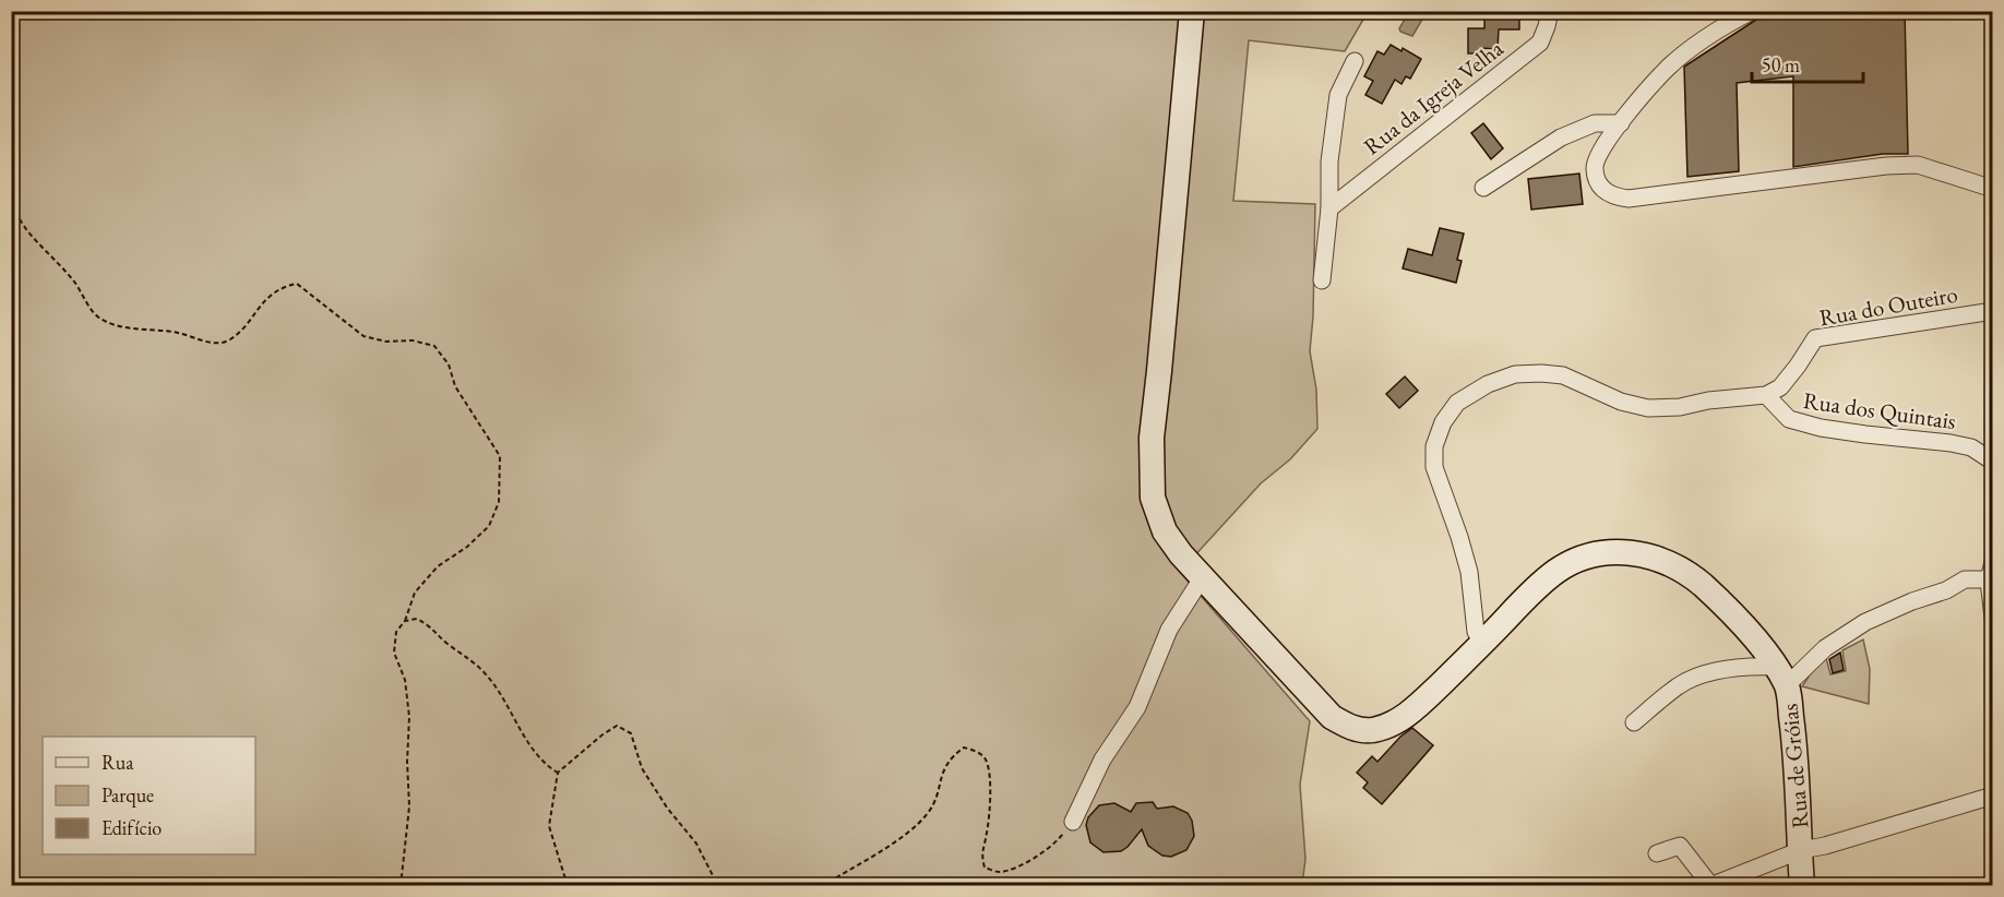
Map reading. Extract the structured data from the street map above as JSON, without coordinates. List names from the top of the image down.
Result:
{
  "streets": {
    "street": [
      "Rua da Igreja Velha",
      "Rua do Outeiro",
      "Rua dos Quintais",
      "Rua de Gróias"
    ]
  },
  "crossings": [
    ["Rua do Outeiro", "Rua dos Quintais"]
  ],
  "legend": ["Rua", "Parque", "Edifício"],
  "scale_bar": "50 m"
}
